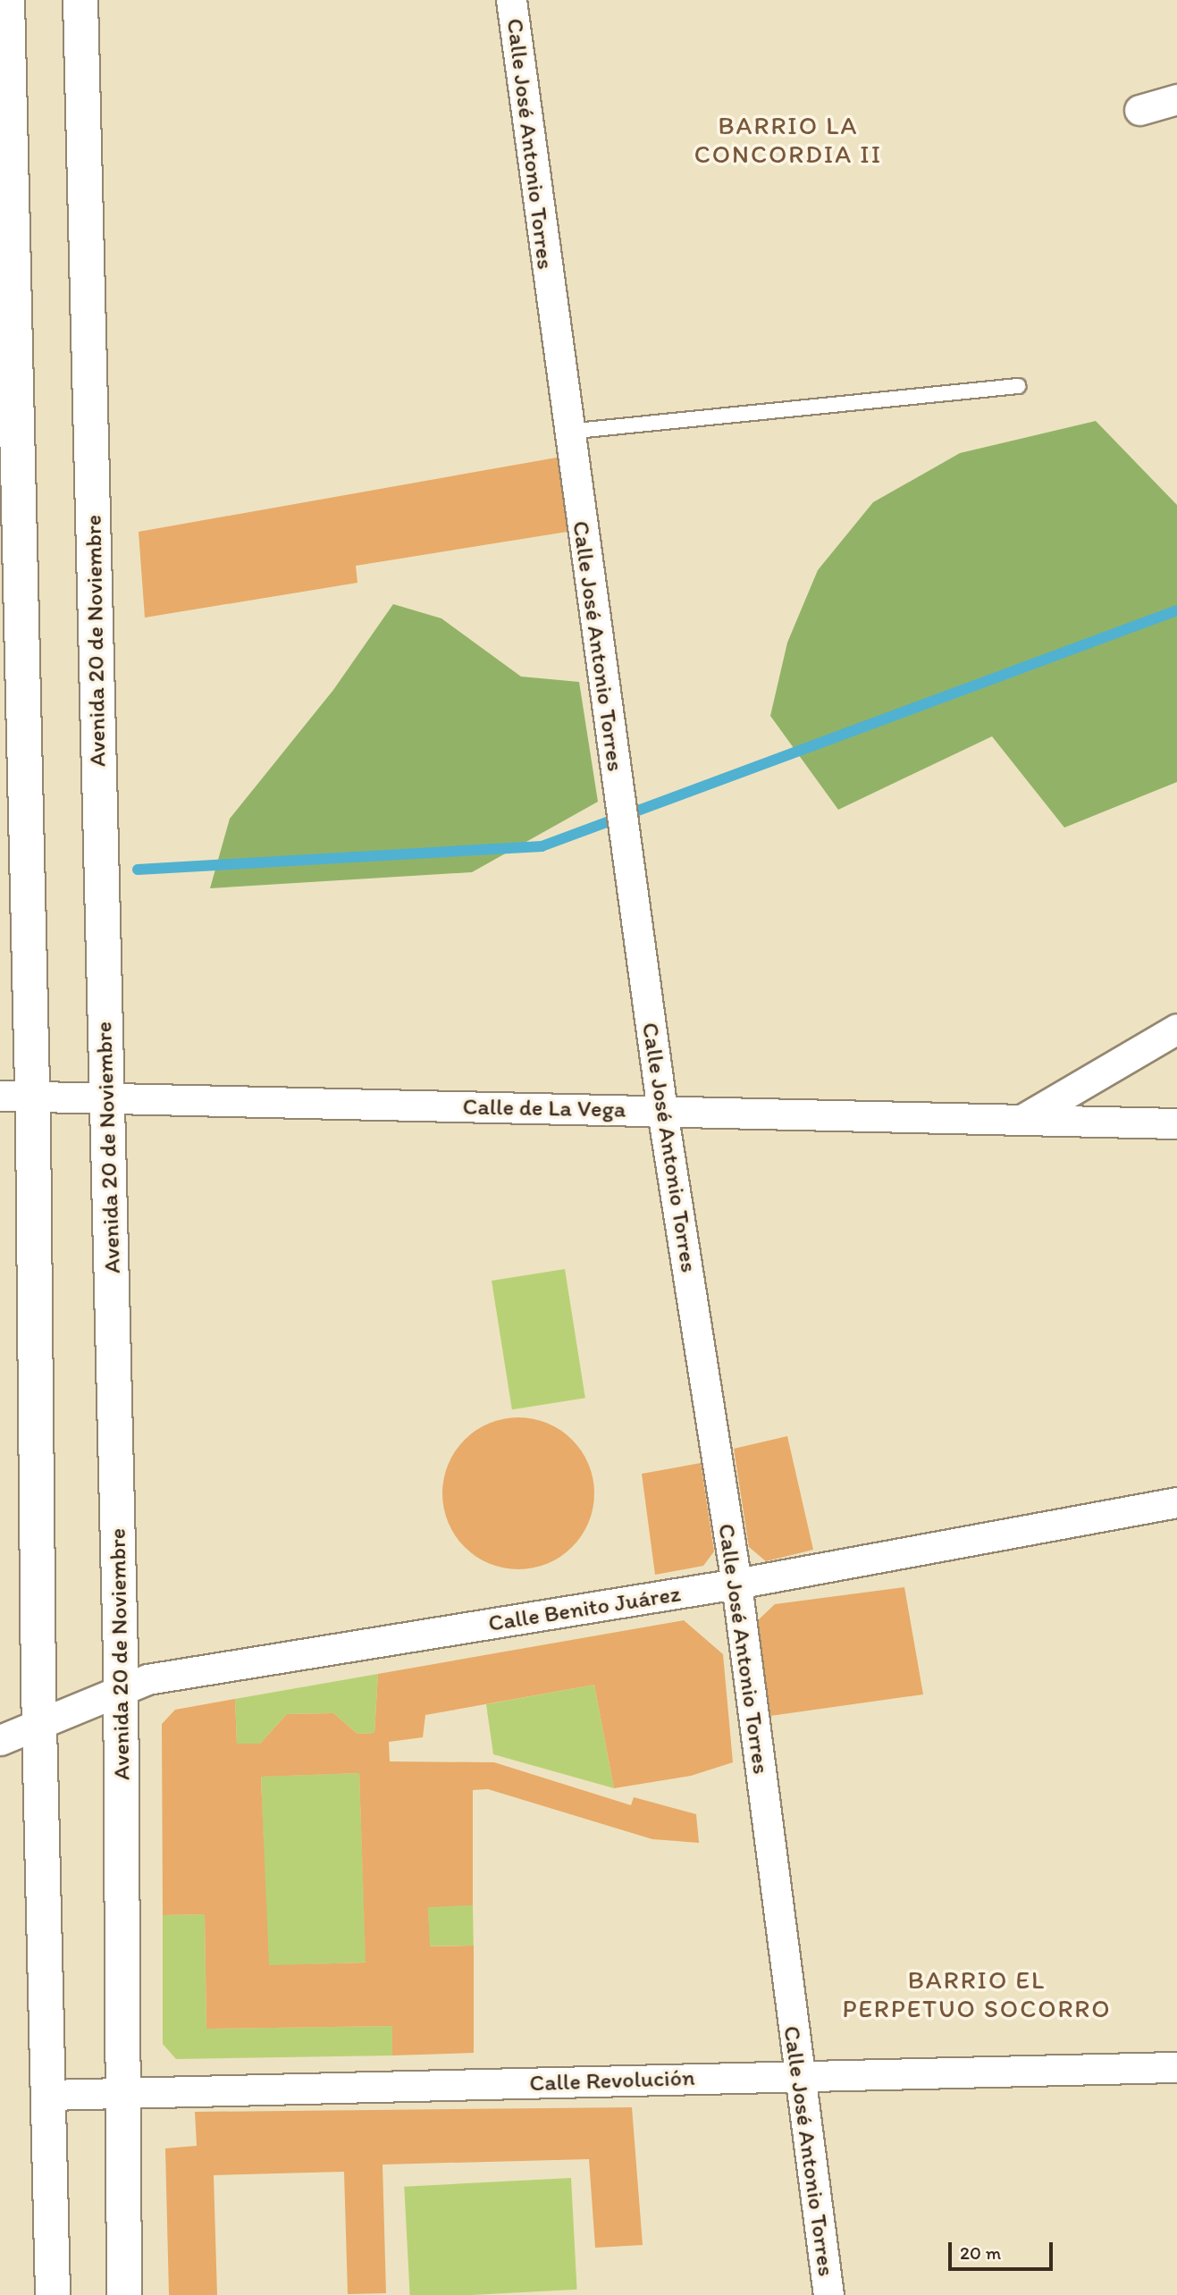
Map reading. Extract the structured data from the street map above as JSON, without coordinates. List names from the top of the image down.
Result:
{
  "streets": {
    "main road": ["Avenida 20 de Noviembre"],
    "street": [
      "Calle José Antonio Torres",
      "Calle de La Vega",
      "Calle Benito Juárez",
      "Calle Revolución"
    ]
  },
  "crossings": [
    ["Calle José Antonio Torres", "Calle de La Vega"],
    ["Calle José Antonio Torres", "Calle Benito Juárez"],
    ["Calle José Antonio Torres", "Calle Revolución"],
    ["Avenida 20 de Noviembre", "Calle de La Vega"],
    ["Avenida 20 de Noviembre", "Calle Benito Juárez"],
    ["Avenida 20 de Noviembre", "Calle Revolución"]
  ],
  "districts": ["BARRIO LA CONCORDIA II", "BARRIO EL PERPETUO SOCORRO"],
  "scale_bar": "20 m"
}
